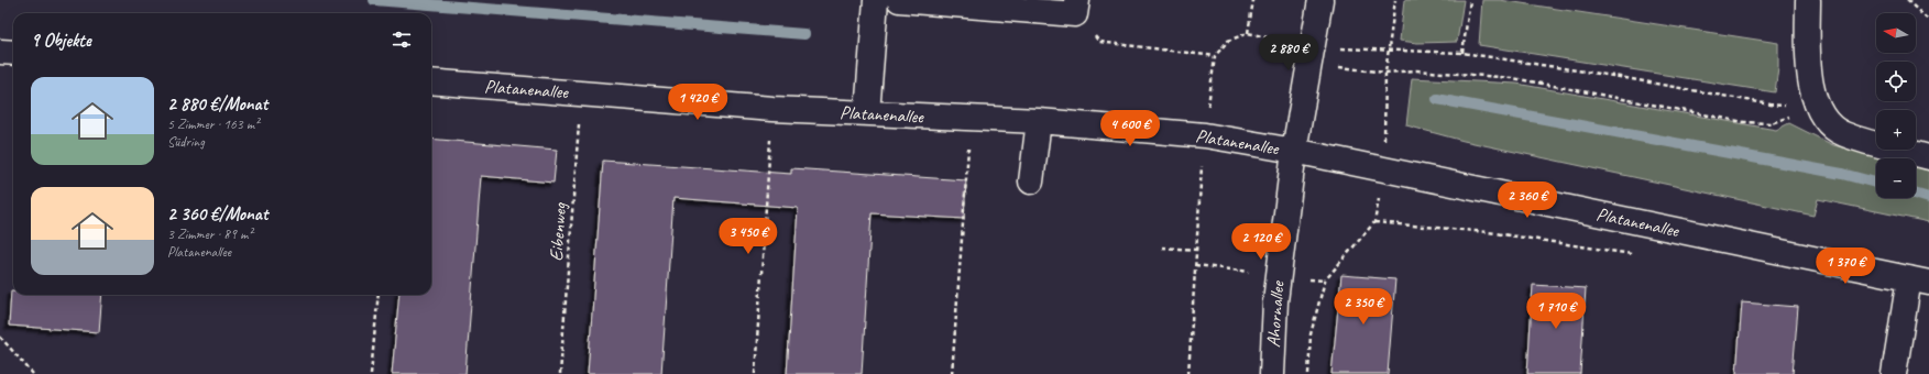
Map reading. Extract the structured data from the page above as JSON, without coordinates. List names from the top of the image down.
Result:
{
  "streets": {
    "street": ["Platanenallee", "Ahornallee"],
    "path": ["Eibenweg"]
  },
  "crossings": [
    ["Platanenallee", "Eibenweg"],
    ["Platanenallee", "Ahornallee"]
  ],
  "north": "left",
  "page": {
    "map_buttons": ["+", "−"],
    "heading": "9 Objekte",
    "price": [
      "2 880 €",
      "1 420 €",
      "4 600 €",
      "2 360 €",
      "3 450 €",
      "2 120 €",
      "1 370 €",
      "2 350 €",
      "1 710 €"
    ],
    "list": [
      {
        "name": "2 880 €/Monat",
        "note": "5 Zimmer · 163 m² · Südring"
      },
      {
        "name": "2 360 €/Monat",
        "note": "3 Zimmer · 89 m² · Platanenallee"
      }
    ]
  }
}
